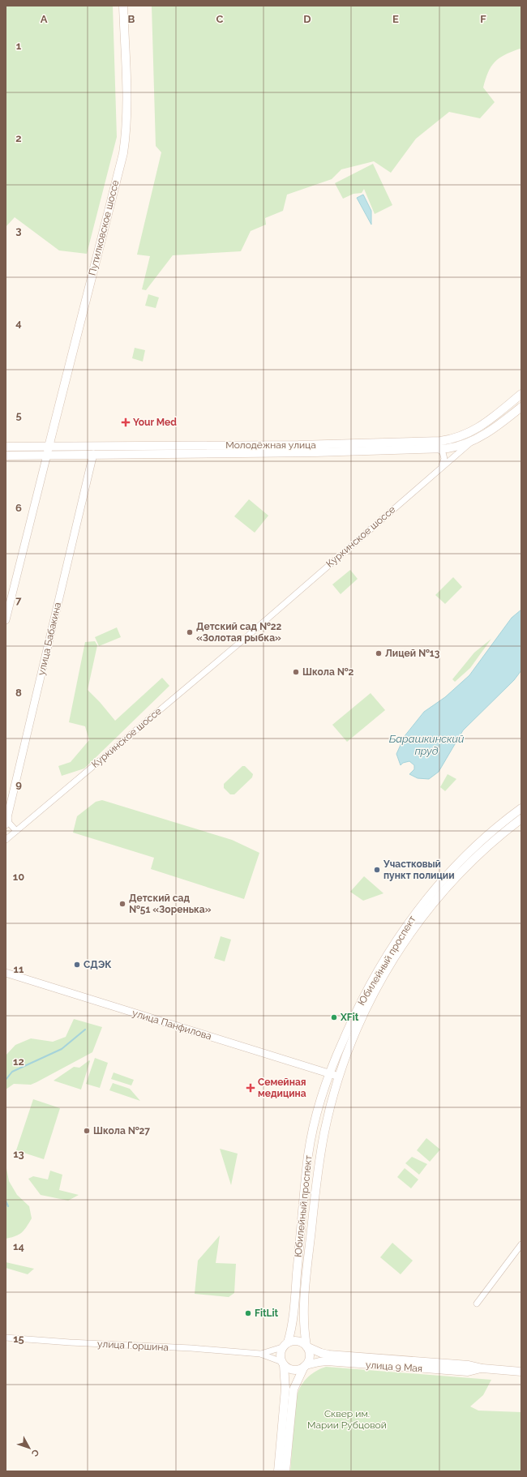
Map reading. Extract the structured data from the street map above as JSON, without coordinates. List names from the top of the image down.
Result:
{
  "streets": {
    "main road": [
      "Путилковское шоссе",
      "Молодёжная улица",
      "Юбилейный проспект",
      "улица 9 Мая"
    ],
    "street": [
      "Куркинское шоссе",
      "улица Бабакина",
      "улица Панфилова",
      "улица Горшина"
    ]
  },
  "crossings": [
    ["Путилковское шоссе", "Молодёжная улица"],
    ["Молодёжная улица", "Куркинское шоссе"],
    ["Молодёжная улица", "улица Бабакина"],
    ["Юбилейный проспект", "улица Панфилова"],
    ["Юбилейный проспект", "улица Горшина"],
    ["Юбилейный проспект", "улица 9 Мая"],
    ["улица Горшина", "улица 9 Мая"]
  ],
  "water": ["Барашкинский пруд"],
  "parks": ["Сквер им. Марии Рубцовой"],
  "places": {
    "health": ["Your Med", "Семейная медицина"],
    "other": [
      "Детский сад №22 «Золотая рыбка»",
      "Лицей №13",
      "Школа №2",
      "Участковый пункт полиции",
      "Детский сад №51 «Зоренька»",
      "СДЭК",
      "XFit",
      "Школа №27",
      "FitLit"
    ]
  },
  "north": "bottom right",
  "grid": {
    "columns": [
      "A",
      "B",
      "C",
      "D",
      "E",
      "F"
    ],
    "rows": [
      "1",
      "2",
      "3",
      "4",
      "5",
      "6",
      "7",
      "8",
      "9",
      "10",
      "11",
      "12",
      "13",
      "14",
      "15"
    ]
  }
}
